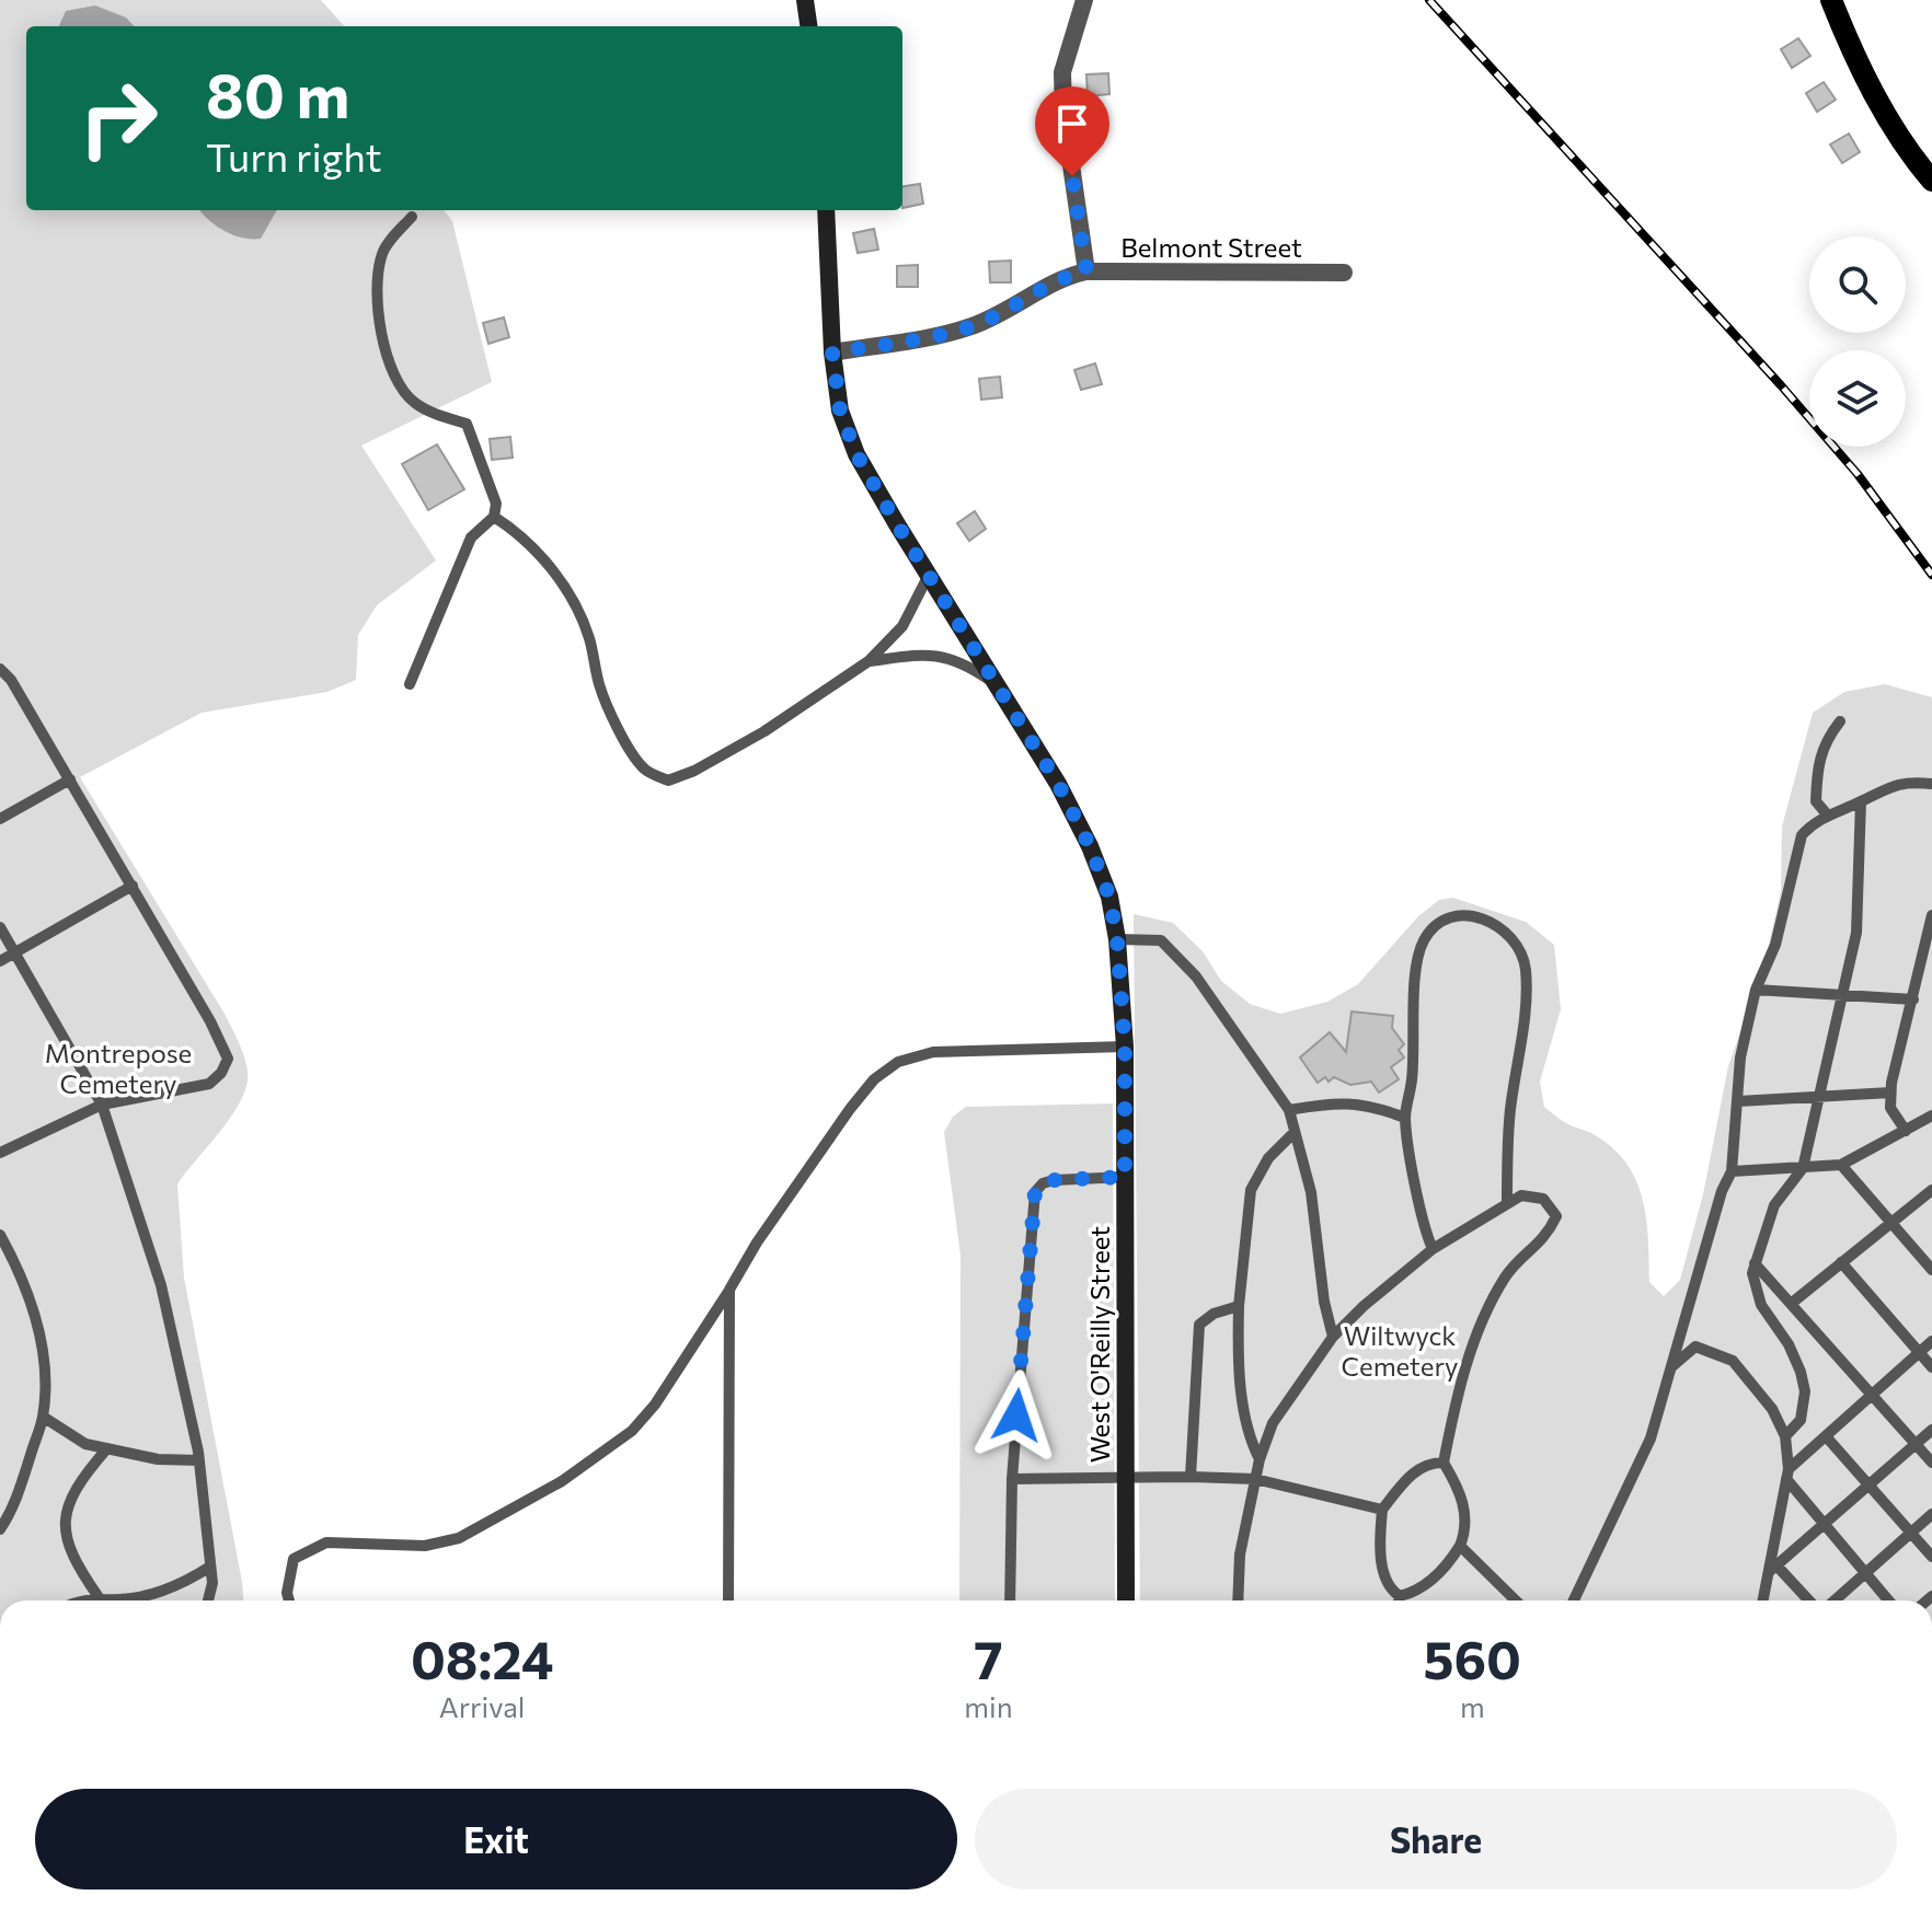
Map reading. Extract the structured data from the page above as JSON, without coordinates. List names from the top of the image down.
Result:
{
  "streets": {
    "street": ["Belmont Street", "West O'Reilly Street"]
  },
  "crossings": [
    ["Belmont Street", "West O'Reilly Street"]
  ],
  "parks": ["Montrepose Cemetery", "Wiltwyck Cemetery"],
  "page": {
    "turn": ["80 m", "Turn right"],
    "eta": [
      "08:24",
      "Arrival",
      "7",
      "min",
      "560",
      "m"
    ],
    "buttons": ["Exit", "Share"]
  }
}
